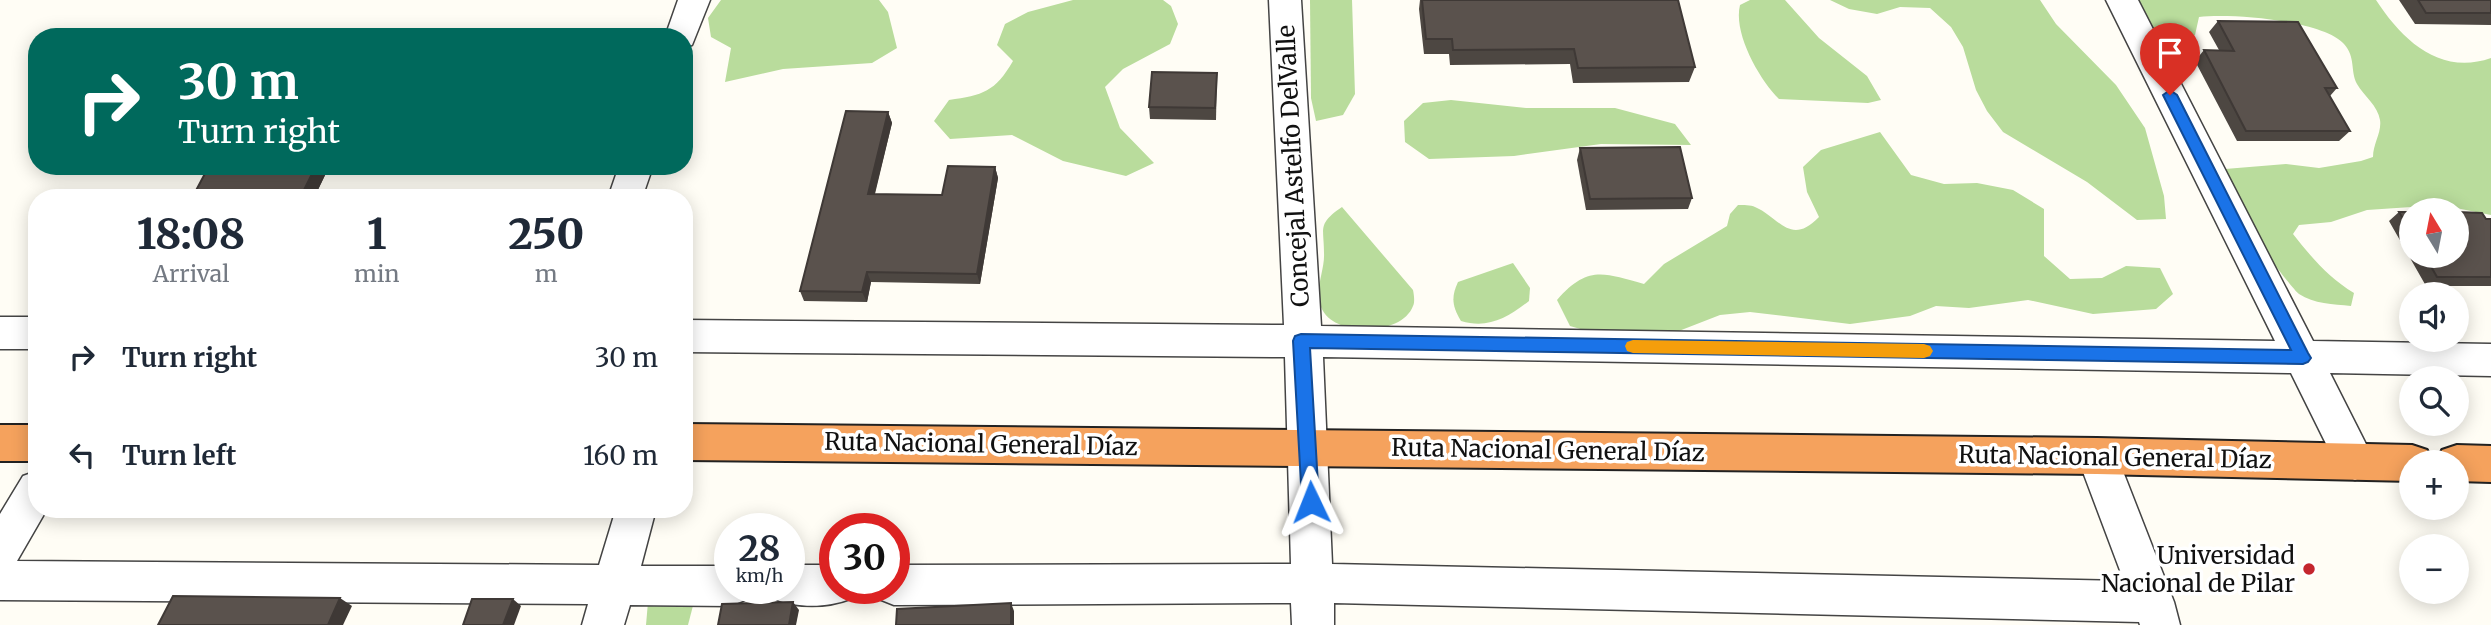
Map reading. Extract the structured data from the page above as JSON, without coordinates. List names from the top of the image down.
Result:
{
  "streets": {
    "highway": ["Ruta Nacional General Díaz"],
    "street": ["Concejal Astelfo DelValle"]
  },
  "crossings": [
    ["Concejal Astelfo DelValle", "Ruta Nacional General Díaz"]
  ],
  "places": ["Universidad Nacional de Pilar"],
  "north": "top",
  "page": {
    "turn": ["30 m", "Turn right"],
    "eta": [
      "18:08",
      "Arrival",
      "1",
      "min",
      "250",
      "m"
    ],
    "map_buttons": ["+", "−"],
    "list": [
      {
        "name": "Turn right",
        "value": "30 m"
      },
      {
        "name": "Turn left",
        "value": "160 m"
      }
    ],
    "speed": "28 km/h",
    "limit": "30"
  }
}
